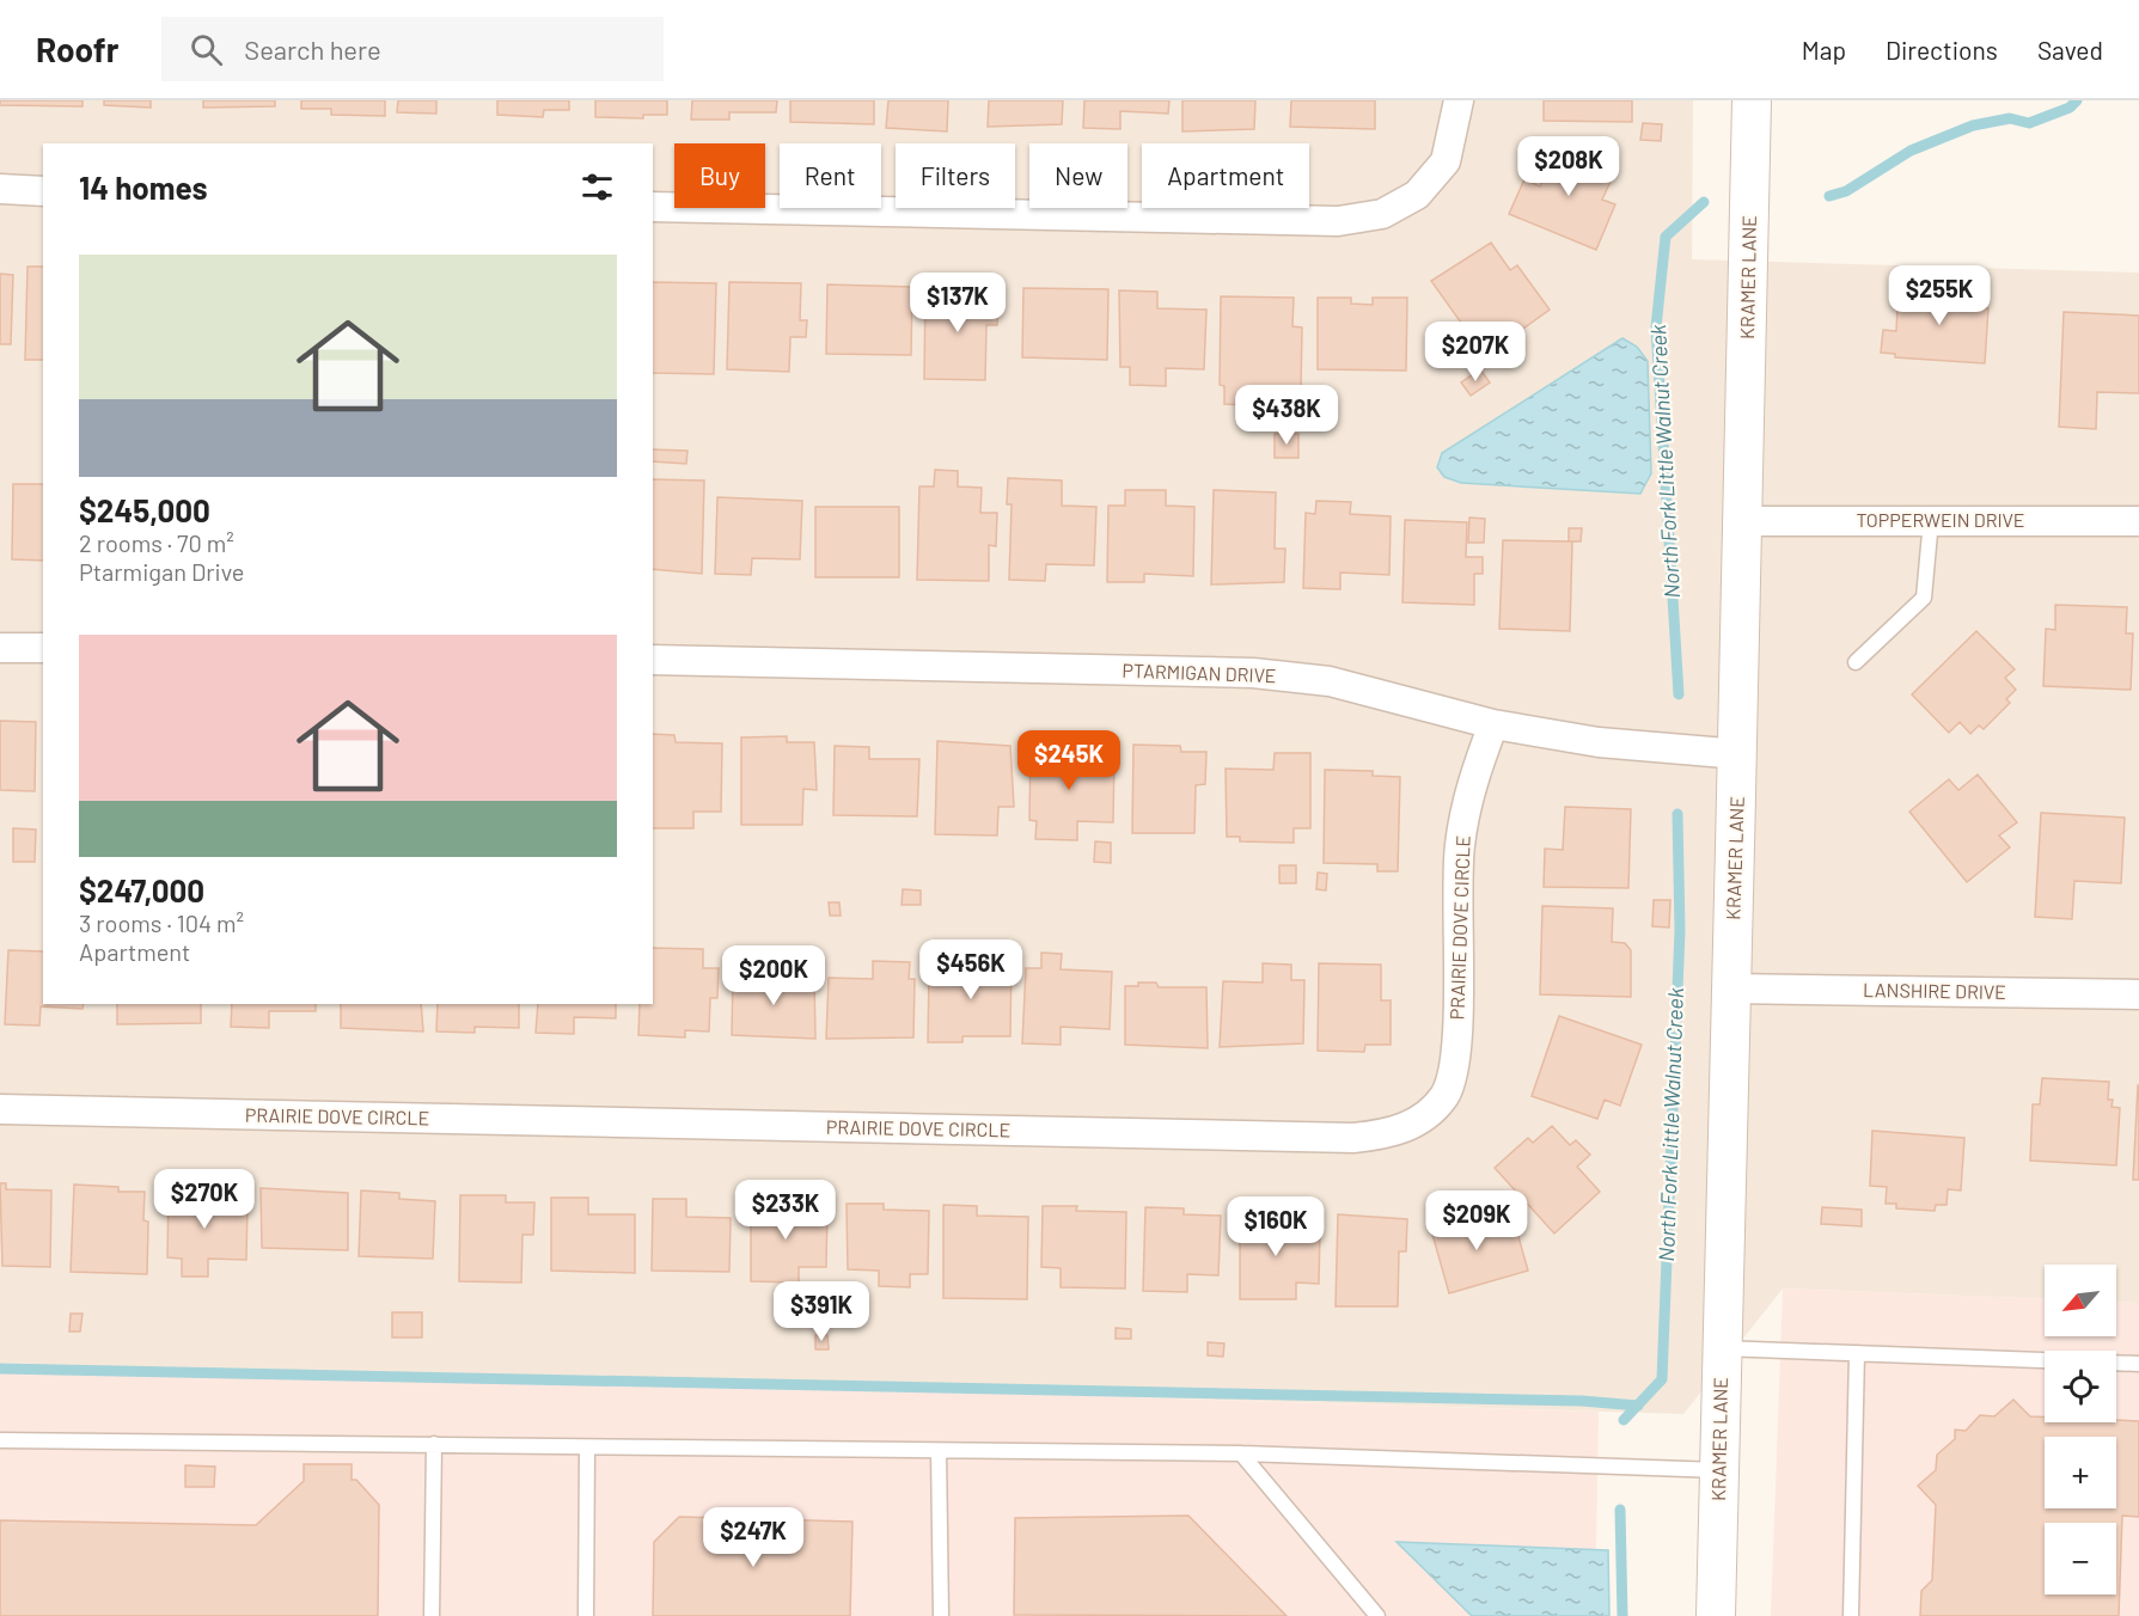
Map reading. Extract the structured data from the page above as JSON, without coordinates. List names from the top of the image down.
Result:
{
  "streets": {
    "street": [
      "KRAMER LANE",
      "TOPPERWEIN DRIVE",
      "PTARMIGAN DRIVE",
      "PRAIRIE DOVE CIRCLE",
      "LANSHIRE DRIVE"
    ]
  },
  "crossings": [
    ["KRAMER LANE", "TOPPERWEIN DRIVE"],
    ["KRAMER LANE", "PTARMIGAN DRIVE"],
    ["KRAMER LANE", "LANSHIRE DRIVE"],
    ["PTARMIGAN DRIVE", "PRAIRIE DOVE CIRCLE"]
  ],
  "water": ["North Fork Little Walnut Creek"],
  "north": "bottom left",
  "page": {
    "header": "Roofr",
    "search": "Search here",
    "nav": ["Map", "Directions", "Saved"],
    "price": [
      "$208K",
      "$255K",
      "$137K",
      "$207K",
      "$438K",
      "$245K",
      "$456K",
      "$200K",
      "$270K",
      "$233K",
      "$209K",
      "$160K",
      "$391K",
      "$247K"
    ],
    "chip": [
      "Buy",
      "Rent",
      "Filters",
      "New",
      "Apartment"
    ],
    "heading": "14 homes",
    "list": [
      {
        "name": "$245,000",
        "note": "2 rooms · 70 m² · Ptarmigan Drive"
      },
      {
        "name": "$247,000",
        "note": "3 rooms · 104 m² · Apartment"
      }
    ],
    "map_buttons": ["+", "−"]
  }
}
